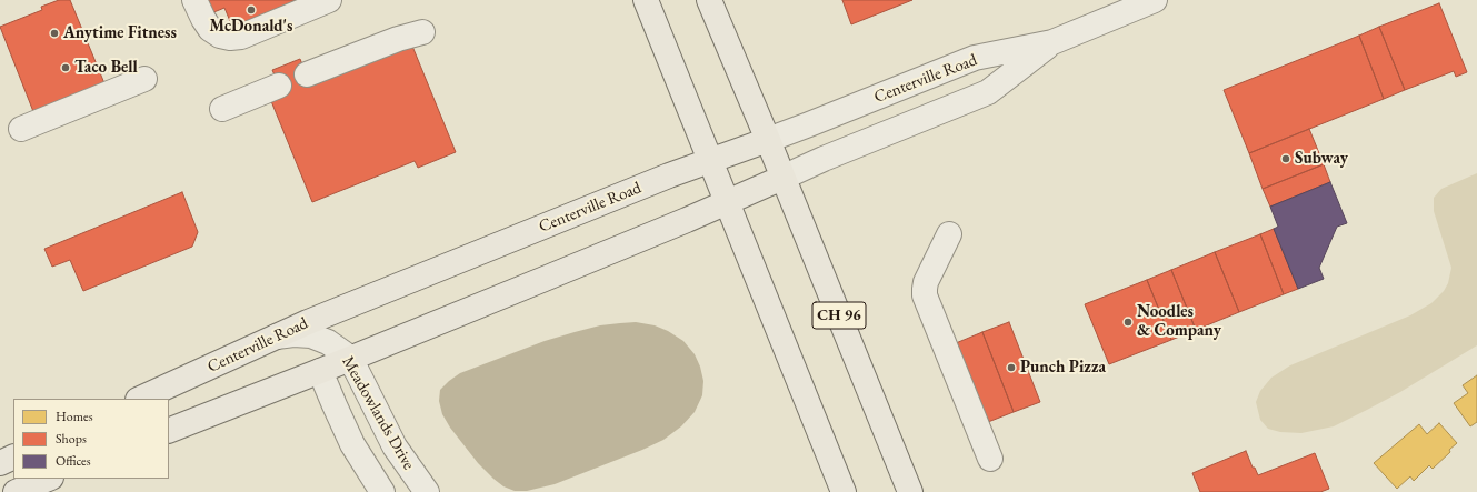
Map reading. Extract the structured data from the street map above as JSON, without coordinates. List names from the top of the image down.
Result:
{
  "streets": {
    "main road": ["Centerville Road", "CH 96"],
    "street": ["Meadowlands Drive"]
  },
  "crossings": [
    ["Centerville Road", "CH 96"],
    ["Centerville Road", "Meadowlands Drive"]
  ],
  "places": [
    "McDonald's",
    "Anytime Fitness",
    "Taco Bell",
    "Subway",
    "Noodles & Company",
    "Punch Pizza"
  ],
  "legend": ["Homes", "Shops", "Offices"]
}
